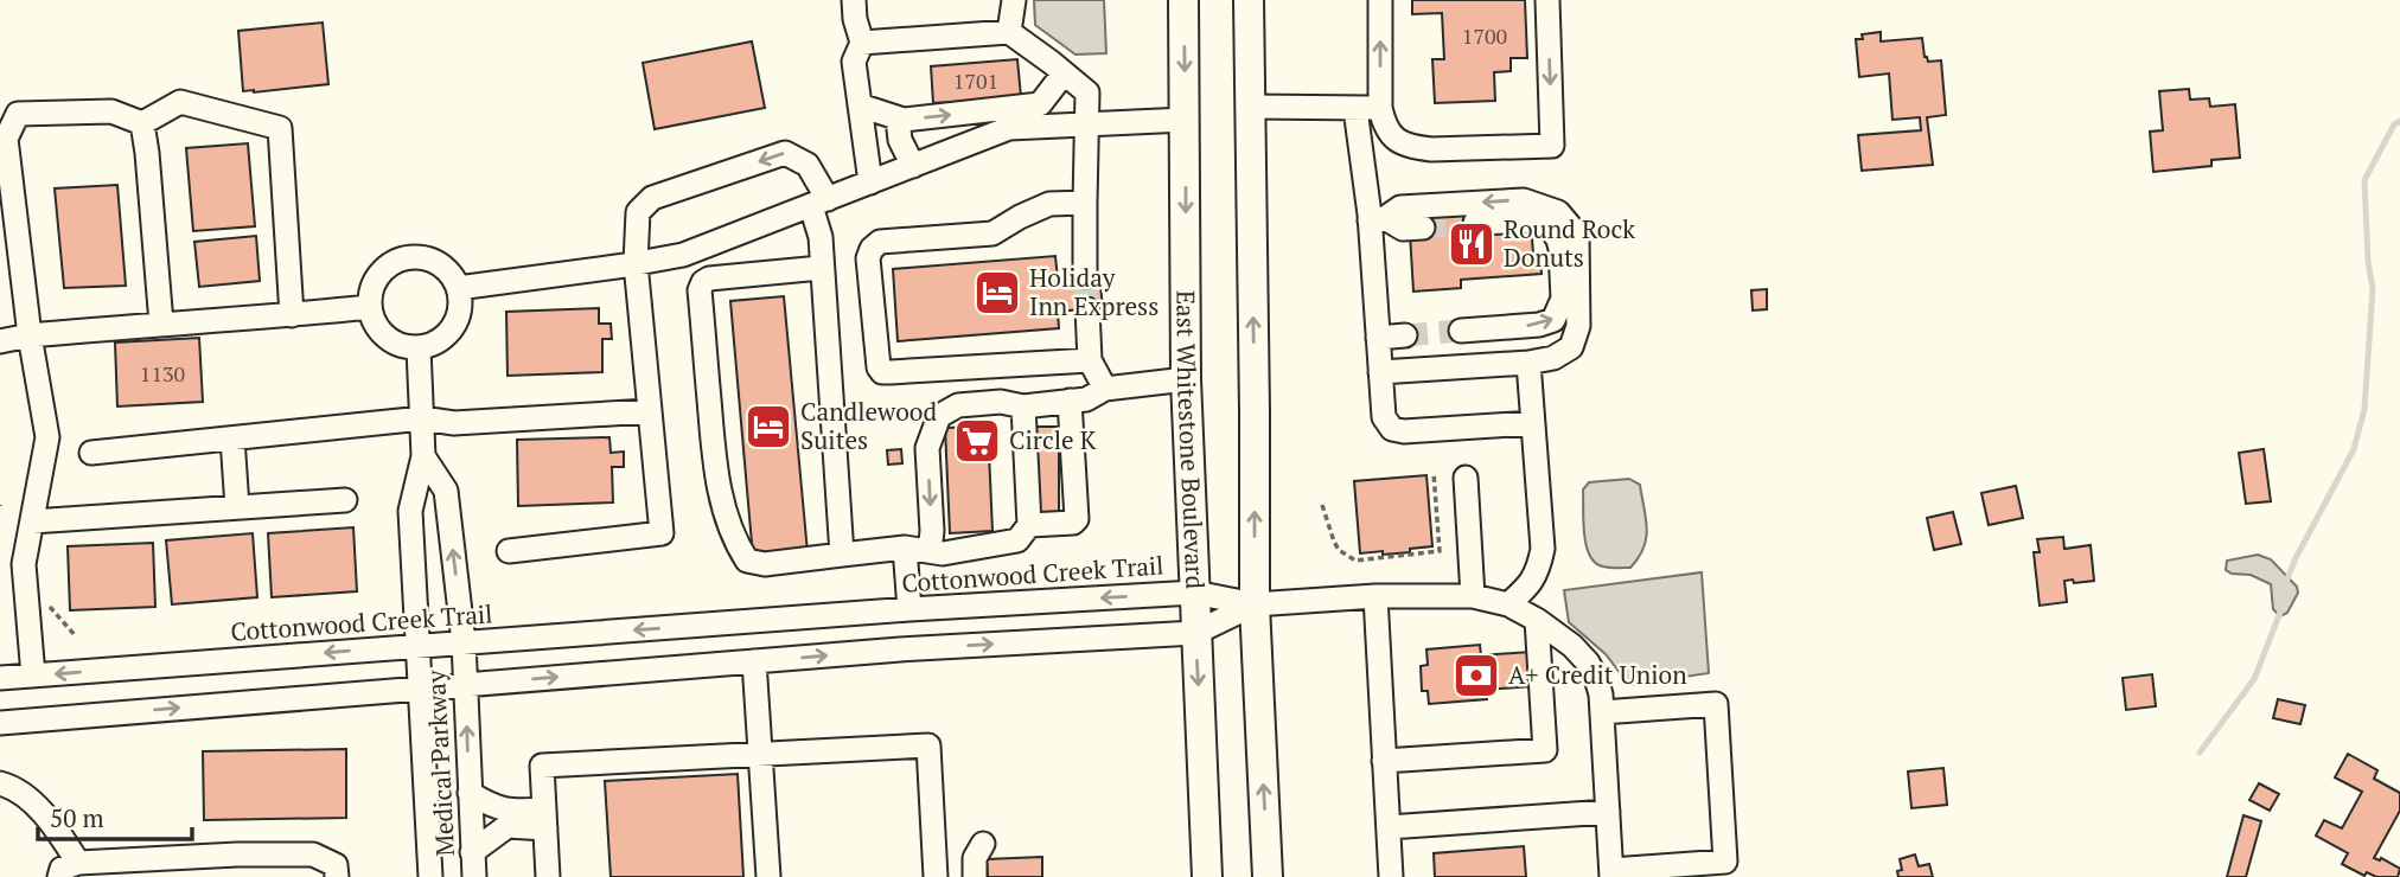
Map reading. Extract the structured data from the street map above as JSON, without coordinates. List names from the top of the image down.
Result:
{
  "streets": {
    "main road": ["East Whitestone Boulevard"],
    "street": ["Cottonwood Creek Trail", "Medical Parkway"]
  },
  "crossings": [
    ["East Whitestone Boulevard", "Cottonwood Creek Trail"],
    ["Cottonwood Creek Trail", "Medical Parkway"]
  ],
  "places": {
    "restaurant": ["Round Rock Donuts"],
    "hotel": ["Holiday Inn Express", "Candlewood Suites"],
    "supermarket": ["Circle K"],
    "bank": ["A+ Credit Union"]
  },
  "house_numbers": ["1700", "1701", "1130"],
  "scale_bar": "50 m"
}
